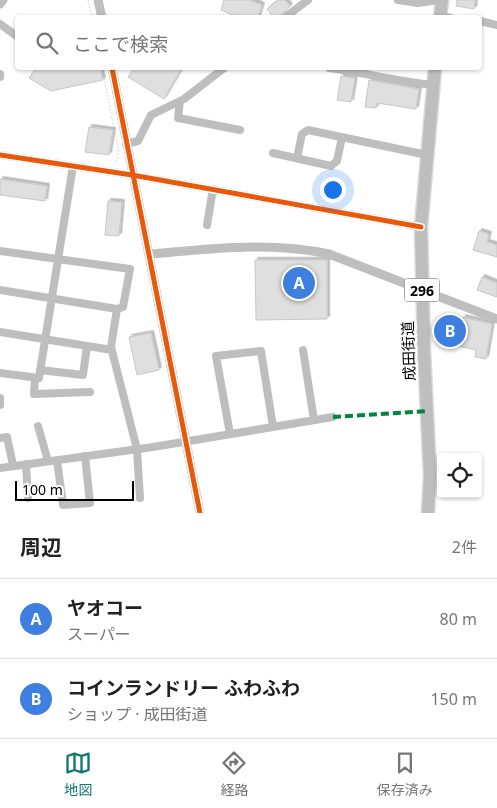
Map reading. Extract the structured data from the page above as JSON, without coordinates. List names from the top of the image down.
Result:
{
  "streets": {
    "highway": ["296", "成田街道"]
  },
  "scale_bar": "100 m",
  "page": {
    "search": "ここで検索",
    "pins": ["A", "B"],
    "scale": "100 m",
    "heading": ["周辺", "2件"],
    "list": [
      {
        "mark": "A",
        "name": "ヤオコー",
        "note": "スーパー",
        "value": "80 m"
      },
      {
        "mark": "B",
        "name": "コインランドリー ふわふわ",
        "note": "ショップ · 成田街道",
        "value": "150 m"
      }
    ],
    "nav": ["地図", "経路", "保存済み"]
  }
}
